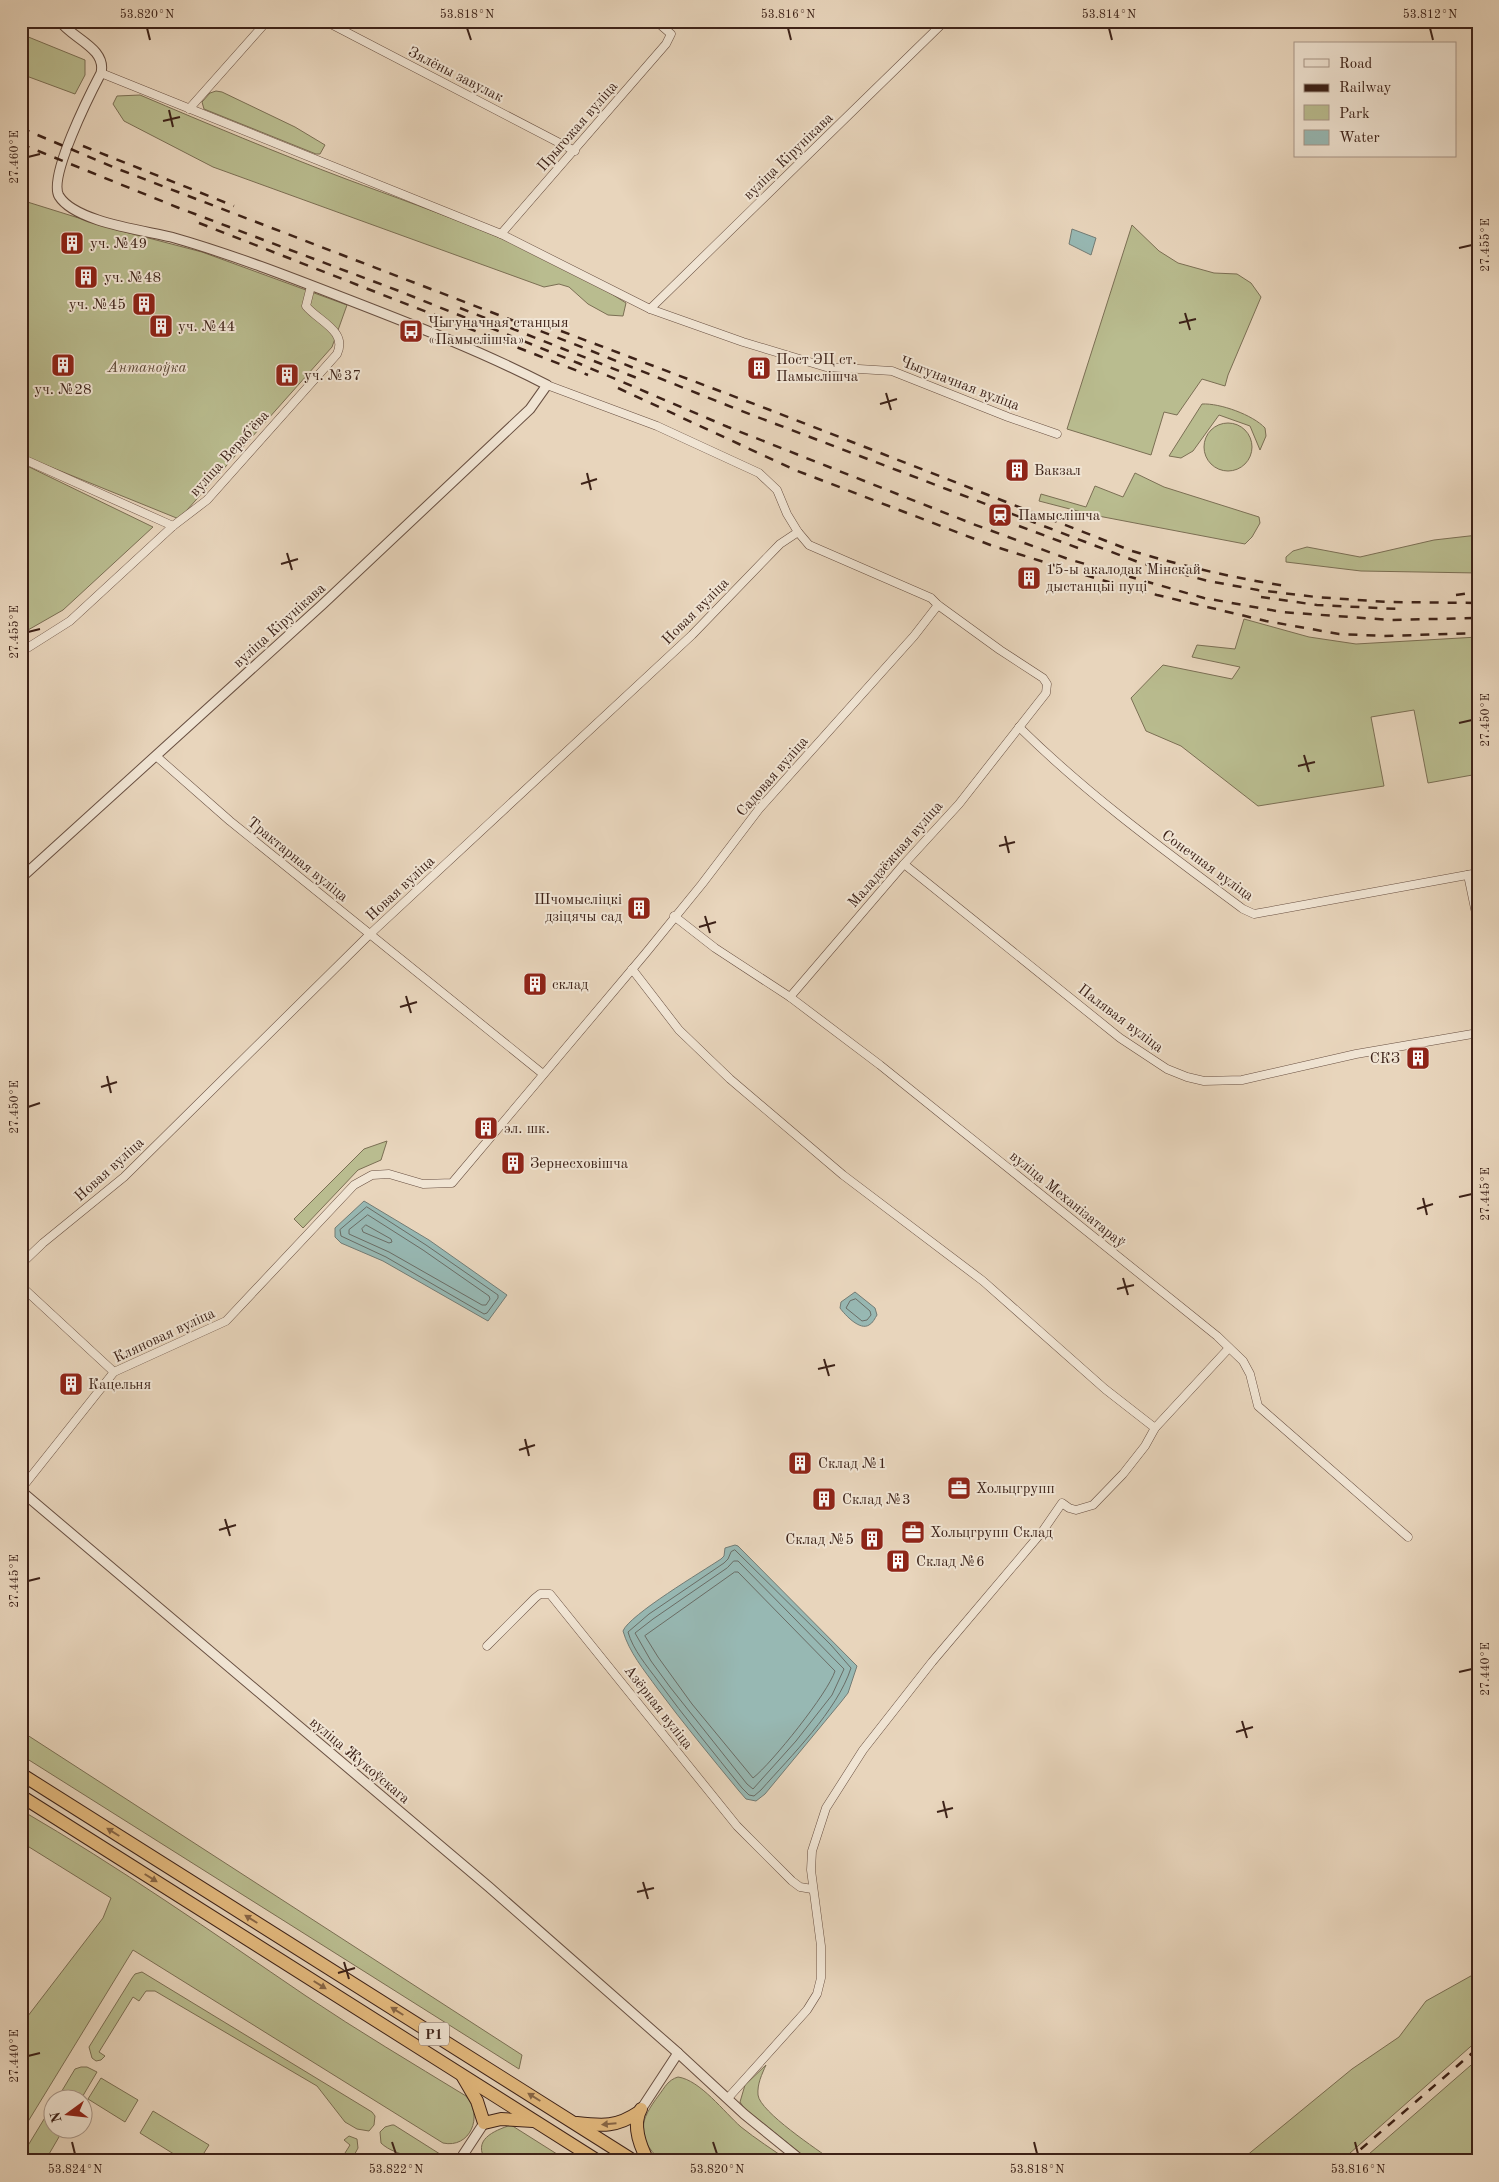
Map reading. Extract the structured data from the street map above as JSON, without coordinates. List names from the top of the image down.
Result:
{
  "streets": {
    "highway": ["Р1"],
    "street": [
      "Зялёны завулак",
      "Прыгожая вуліца",
      "вуліца Кірунікава",
      "Чыгуначная вуліца",
      "вуліца Верабʼёва",
      "Новая вуліца",
      "Садовая вуліца",
      "Маладзёжная вуліца",
      "Трактарная вуліца",
      "Сонечная вуліца",
      "Палявая вуліца",
      "вуліца Механізатараў",
      "Кляновая вуліца",
      "Азёрная вуліца",
      "вуліца Жукоўскага"
    ]
  },
  "crossings": [
    ["Зялёны завулак", "Прыгожая вуліца"],
    ["Прыгожая вуліца", "Чыгуначная вуліца"],
    ["вуліца Кірунікава", "Чыгуначная вуліца"],
    ["вуліца Кірунікава", "Трактарная вуліца"],
    ["Новая вуліца", "Трактарная вуліца"],
    ["Садовая вуліца", "Маладзёжная вуліца"],
    ["Садовая вуліца", "Трактарная вуліца"],
    ["Садовая вуліца", "вуліца Механізатараў"],
    ["Садовая вуліца", "Кляновая вуліца"],
    ["Маладзёжная вуліца", "Сонечная вуліца"],
    ["Маладзёжная вуліца", "Палявая вуліца"],
    ["Маладзёжная вуліца", "вуліца Механізатараў"],
    ["Трактарная вуліца", "Кляновая вуліца"],
    ["Кляновая вуліца", "вуліца Жукоўскага"]
  ],
  "parks": ["Антаноўка"],
  "places": {
    "building": [
      "уч. №49",
      "уч. №48",
      "уч. №45",
      "уч. №44",
      "уч. №28",
      "Пост ЭЦ ст. Памыслішча",
      "уч. №37",
      "Вакзал",
      "15-ы акалодак Мінскай дыстанцыі пуці",
      "Шчомысліцкі дзіцячы сад",
      "склад",
      "СКЗ",
      "эл. шк.",
      "Зернесховішча",
      "Кацельня",
      "Склад №1",
      "Склад №3",
      "Склад №5",
      "Склад №6"
    ],
    "bus stop": ["Чыгуначная станцыя «Памыслішча»"],
    "station": ["Памыслішча"],
    "office": ["Хольцгрупп", "Хольцгрупп Склад"]
  },
  "legend": [
    "Road",
    "Railway",
    "Park",
    "Water"
  ],
  "north": "left",
  "coordinates": [
    "53.820°N",
    "53.818°N",
    "53.816°N",
    "53.814°N",
    "53.812°N",
    "27.460°E",
    "27.455°E",
    "27.450°E",
    "27.445°E",
    "27.440°E",
    "53.824°N",
    "53.822°N"
  ]
}
